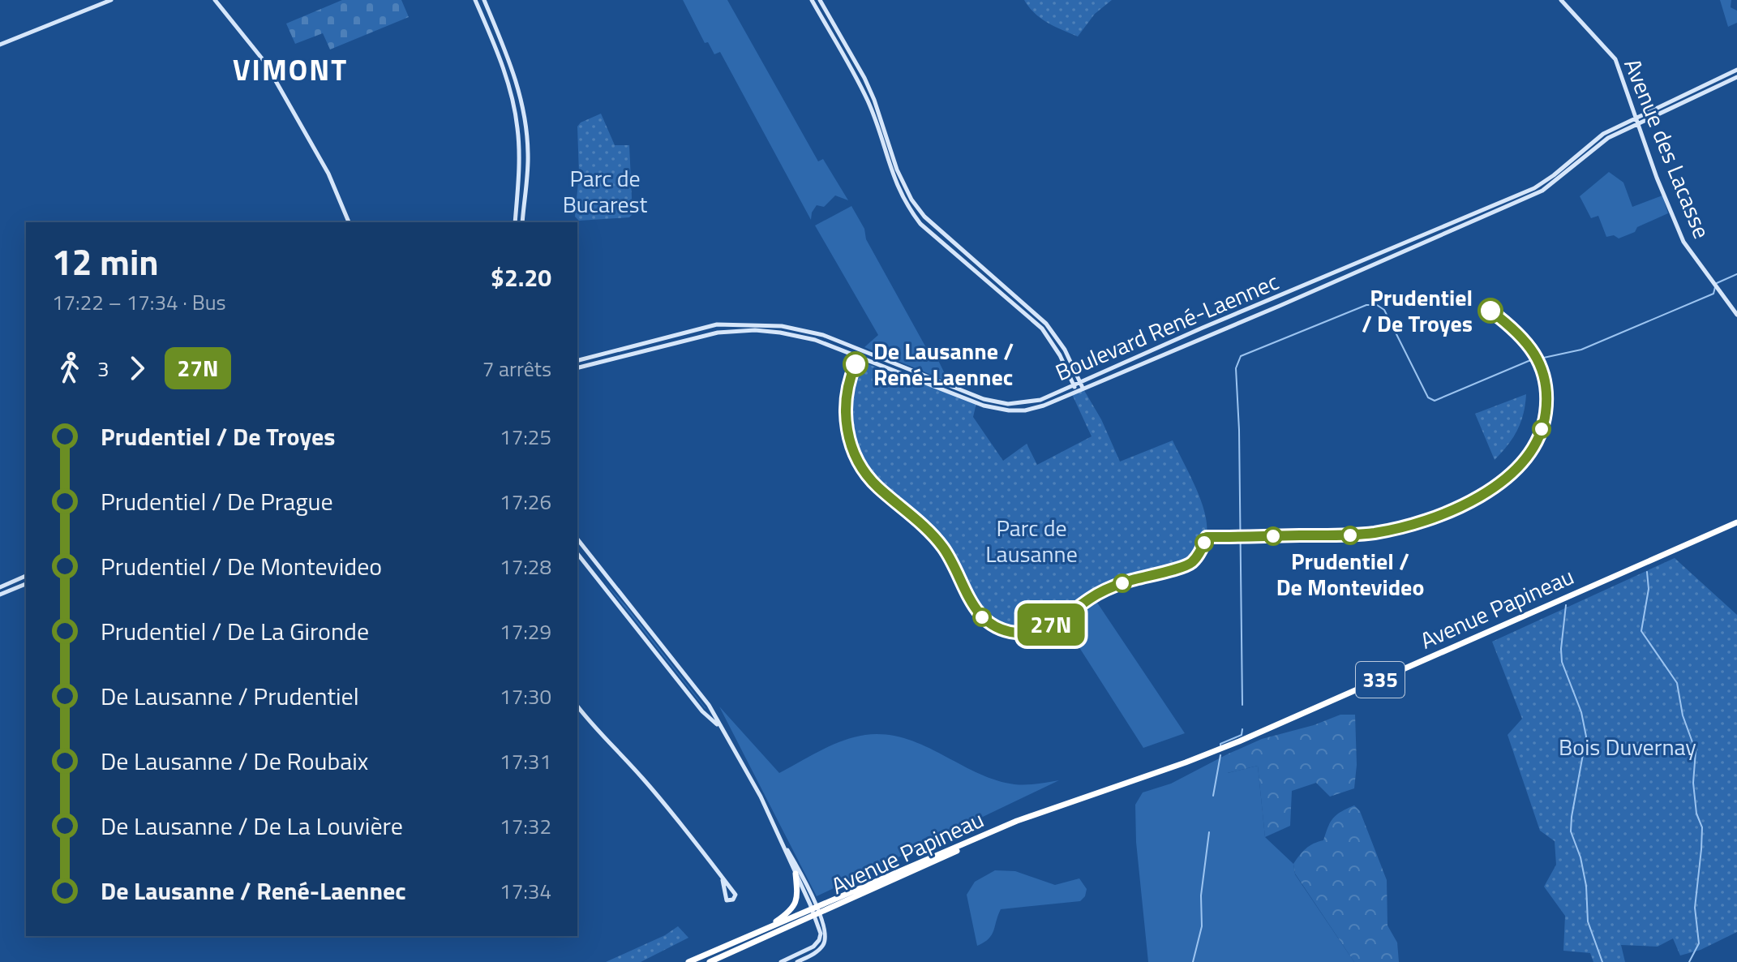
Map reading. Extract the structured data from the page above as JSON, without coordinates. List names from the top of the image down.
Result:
{
  "streets": {
    "highway": ["Avenue Papineau", "335"],
    "street": ["Avenue des Lacasse", "Boulevard René-Laennec"]
  },
  "crossings": [
    ["Avenue des Lacasse", "Boulevard René-Laennec"]
  ],
  "districts": ["VIMONT"],
  "parks": ["Parc de Bucarest", "Parc de Lausanne", "Bois Duvernay"],
  "places": ["Prudentiel / De Troyes", "De Lausanne / René-Laennec", "Prudentiel / De Montevideo"],
  "lines": ["bus line 27N"],
  "page": {
    "on_map": "27N",
    "heading": ["12 min", "17:22 – 17:34 · Bus", "$2.20"],
    "legs": ["3", "27N", "7 arrêts"],
    "list": [
      {
        "name": "Prudentiel / De Troyes",
        "value": "17:25"
      },
      {
        "name": "Prudentiel / De Prague",
        "value": "17:26"
      },
      {
        "name": "Prudentiel / De Montevideo",
        "value": "17:28"
      },
      {
        "name": "Prudentiel / De La Gironde",
        "value": "17:29"
      },
      {
        "name": "De Lausanne / Prudentiel",
        "value": "17:30"
      },
      {
        "name": "De Lausanne / De Roubaix",
        "value": "17:31"
      },
      {
        "name": "De Lausanne / De La Louvière",
        "value": "17:32"
      },
      {
        "name": "De Lausanne / René-Laennec",
        "value": "17:34"
      }
    ]
  }
}
